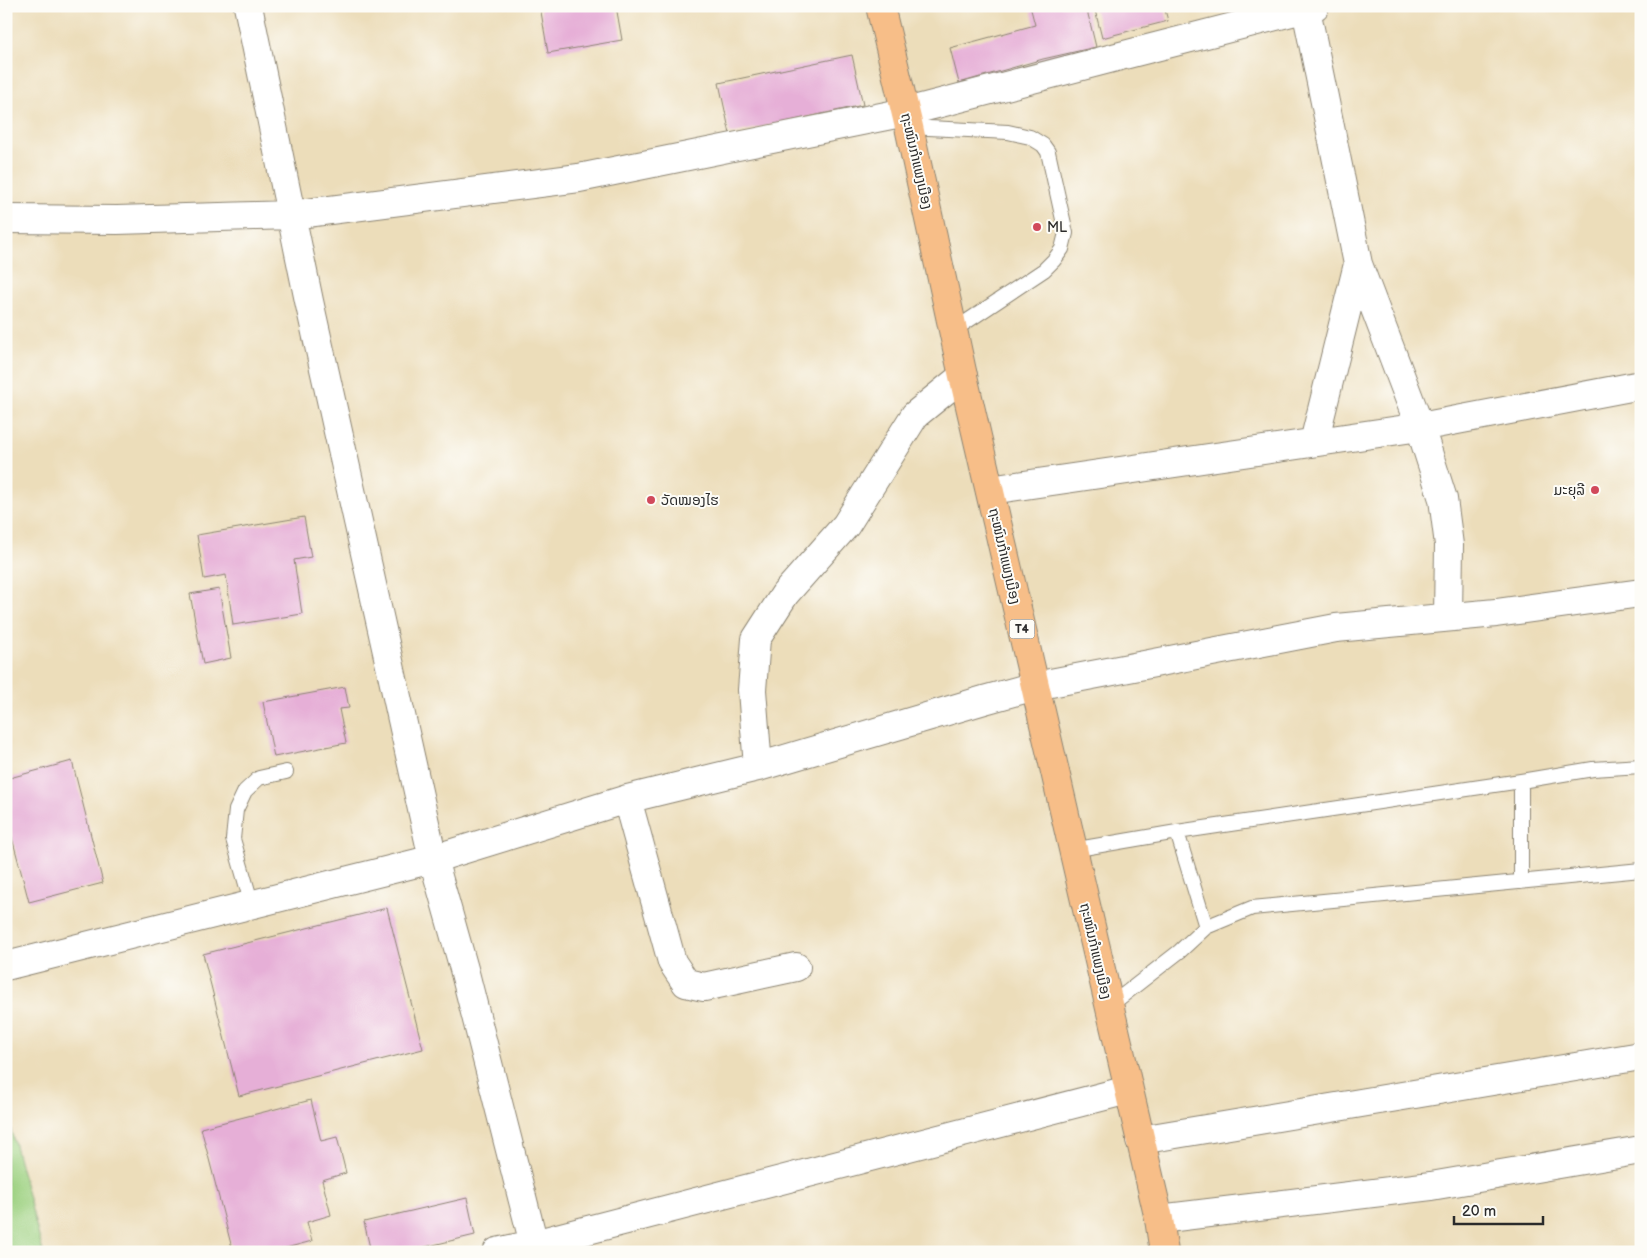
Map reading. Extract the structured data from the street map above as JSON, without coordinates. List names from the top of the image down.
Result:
{
  "streets": {
    "main road": ["ຖະໜົນກຳແພງເມືອງ", "T4"]
  },
  "places": ["ML", "ມະຍຸລີ", "ວັດໝອງໄຮ"],
  "scale_bar": "20 m"
}
